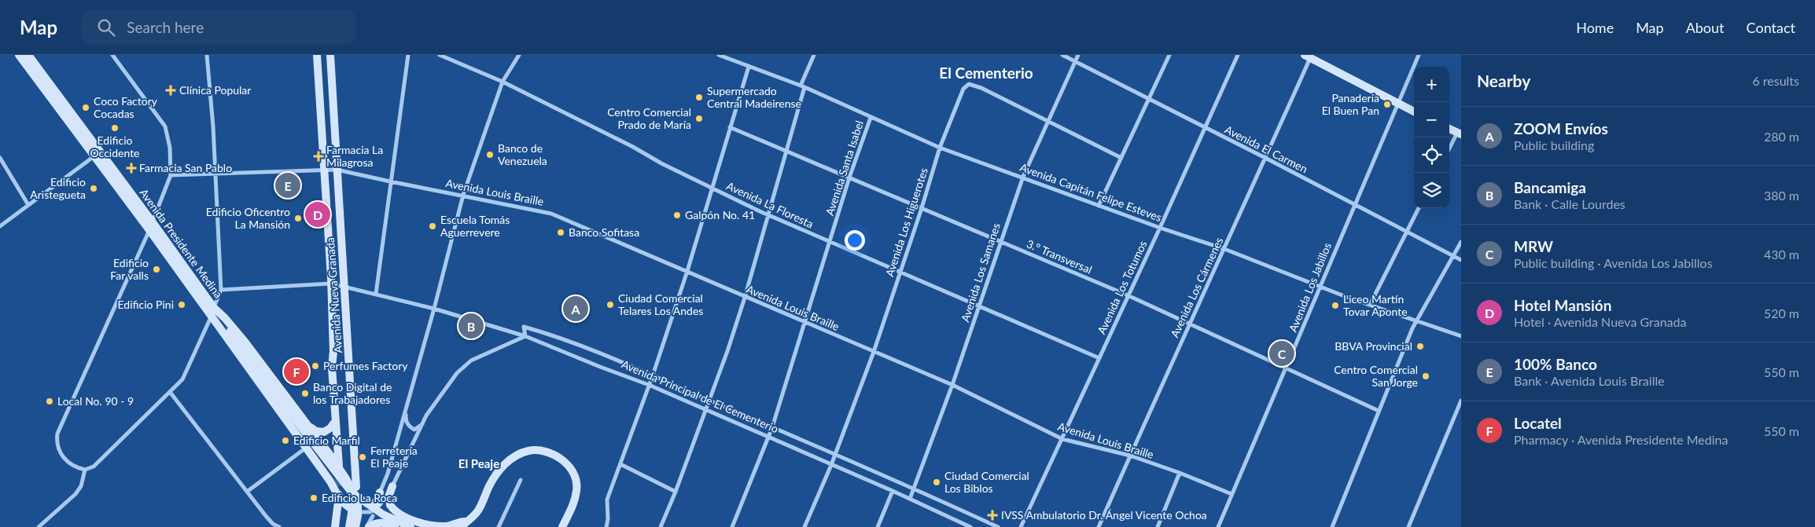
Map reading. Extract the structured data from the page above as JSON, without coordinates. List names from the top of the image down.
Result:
{
  "streets": {
    "street": [
      "Avenida El Carmen",
      "Avenida Santa Isabel",
      "Avenida Louis Braille",
      "Avenida Capitán Felipe Esteves",
      "Avenida La Floresta",
      "Avenida Los Higuerotes",
      "Avenida Presidente Medina",
      "3.° Transversal",
      "Avenida Los Samanes",
      "Avenida Los Totumos",
      "Avenida Los Cármenes",
      "Avenida Los Jabillos",
      "Avenida Nueva Granada",
      "Avenida Principal de El Cementerio"
    ]
  },
  "crossings": [
    ["Avenida El Carmen", "Avenida Los Samanes"],
    ["Avenida El Carmen", "Avenida Los Totumos"],
    ["Avenida El Carmen", "Avenida Los Cármenes"],
    ["Avenida El Carmen", "Avenida Los Jabillos"],
    ["Avenida Santa Isabel", "Avenida Louis Braille"],
    ["Avenida Santa Isabel", "Avenida Capitán Felipe Esteves"],
    ["Avenida Santa Isabel", "Avenida La Floresta"],
    ["Avenida Santa Isabel", "3.° Transversal"],
    ["Avenida Santa Isabel", "Avenida Principal de El Cementerio"],
    ["Avenida Louis Braille", "Avenida Los Higuerotes"],
    ["Avenida Louis Braille", "Avenida Los Samanes"],
    ["Avenida Louis Braille", "Avenida Los Totumos"],
    ["Avenida Louis Braille", "Avenida Los Cármenes"],
    ["Avenida Louis Braille", "Avenida Los Jabillos"],
    ["Avenida Louis Braille", "Avenida Nueva Granada"],
    ["Avenida Capitán Felipe Esteves", "Avenida Los Higuerotes"],
    ["Avenida Capitán Felipe Esteves", "Avenida Los Samanes"],
    ["Avenida Capitán Felipe Esteves", "Avenida Los Totumos"],
    ["Avenida Capitán Felipe Esteves", "Avenida Los Cármenes"],
    ["Avenida Capitán Felipe Esteves", "Avenida Los Jabillos"],
    ["Avenida La Floresta", "Avenida Los Higuerotes"],
    ["Avenida La Floresta", "Avenida Los Samanes"],
    ["Avenida La Floresta", "Avenida Los Totumos"],
    ["Avenida Los Higuerotes", "3.° Transversal"],
    ["Avenida Los Higuerotes", "Avenida Los Samanes"],
    ["Avenida Los Higuerotes", "Avenida Principal de El Cementerio"],
    ["Avenida Presidente Medina", "Avenida Nueva Granada"],
    ["3.° Transversal", "Avenida Los Samanes"],
    ["3.° Transversal", "Avenida Los Totumos"],
    ["3.° Transversal", "Avenida Los Cármenes"],
    ["3.° Transversal", "Avenida Los Jabillos"],
    ["Avenida Los Samanes", "Avenida Principal de El Cementerio"],
    ["Avenida Nueva Granada", "Avenida Principal de El Cementerio"]
  ],
  "districts": ["El Cementerio", "El Peaje"],
  "places": {
    "health": [
      "Clínica Popular",
      "Farmacia La Milagrosa",
      "Farmacia San Pablo",
      "IVSS Ambulatorio Dr. Ángel Vicente Ochoa"
    ],
    "other": [
      "Supermercado Central Madeirense",
      "Panadería El Buen Pan",
      "Coco Factory Cocadas",
      "Centro Comercial Prado de María",
      "Edificio Occidente",
      "Banco de Venezuela",
      "Edificio Aristegueta",
      "Galpón No. 41",
      "Edificio Oficentro La Mansión",
      "Escuela Tomás Aguerrevere",
      "Banco Sofitasa",
      "Edificio Far valls",
      "Edificio Pini",
      "Ciudad Comercial Telares Los Andes",
      "Liceo Martín Tovar Aponte",
      "BBVA Provincial",
      "Perfumes Factory",
      "Centro Comercial San Jorge",
      "Banco Digital de los Trabajadores",
      "Local No. 90 - 9",
      "Edificio Marfil",
      "Ferretería El Peaje",
      "Ciudad Comercial Los Biblos",
      "Edificio La Roca"
    ]
  },
  "page": {
    "header": "Map",
    "search": "Search here",
    "nav": [
      "Home",
      "Map",
      "About",
      "Contact"
    ],
    "heading": ["Nearby", "6 results"],
    "map_buttons": ["+", "−"],
    "list": [
      {
        "mark": "A",
        "name": "ZOOM Envíos",
        "note": "Public building",
        "value": "280 m"
      },
      {
        "mark": "B",
        "name": "Bancamiga",
        "note": "Bank · Calle Lourdes",
        "value": "380 m"
      },
      {
        "mark": "C",
        "name": "MRW",
        "note": "Public building · Avenida Los Jabillos",
        "value": "430 m"
      },
      {
        "mark": "D",
        "name": "Hotel Mansión",
        "note": "Hotel · Avenida Nueva Granada",
        "value": "520 m"
      },
      {
        "mark": "E",
        "name": "100% Banco",
        "note": "Bank · Avenida Louis Braille",
        "value": "550 m"
      },
      {
        "mark": "F",
        "name": "Locatel",
        "note": "Pharmacy · Avenida Presidente Medina",
        "value": "550 m"
      }
    ],
    "pins": [
      "E",
      "D",
      "A",
      "B",
      "C",
      "F"
    ]
  }
}
